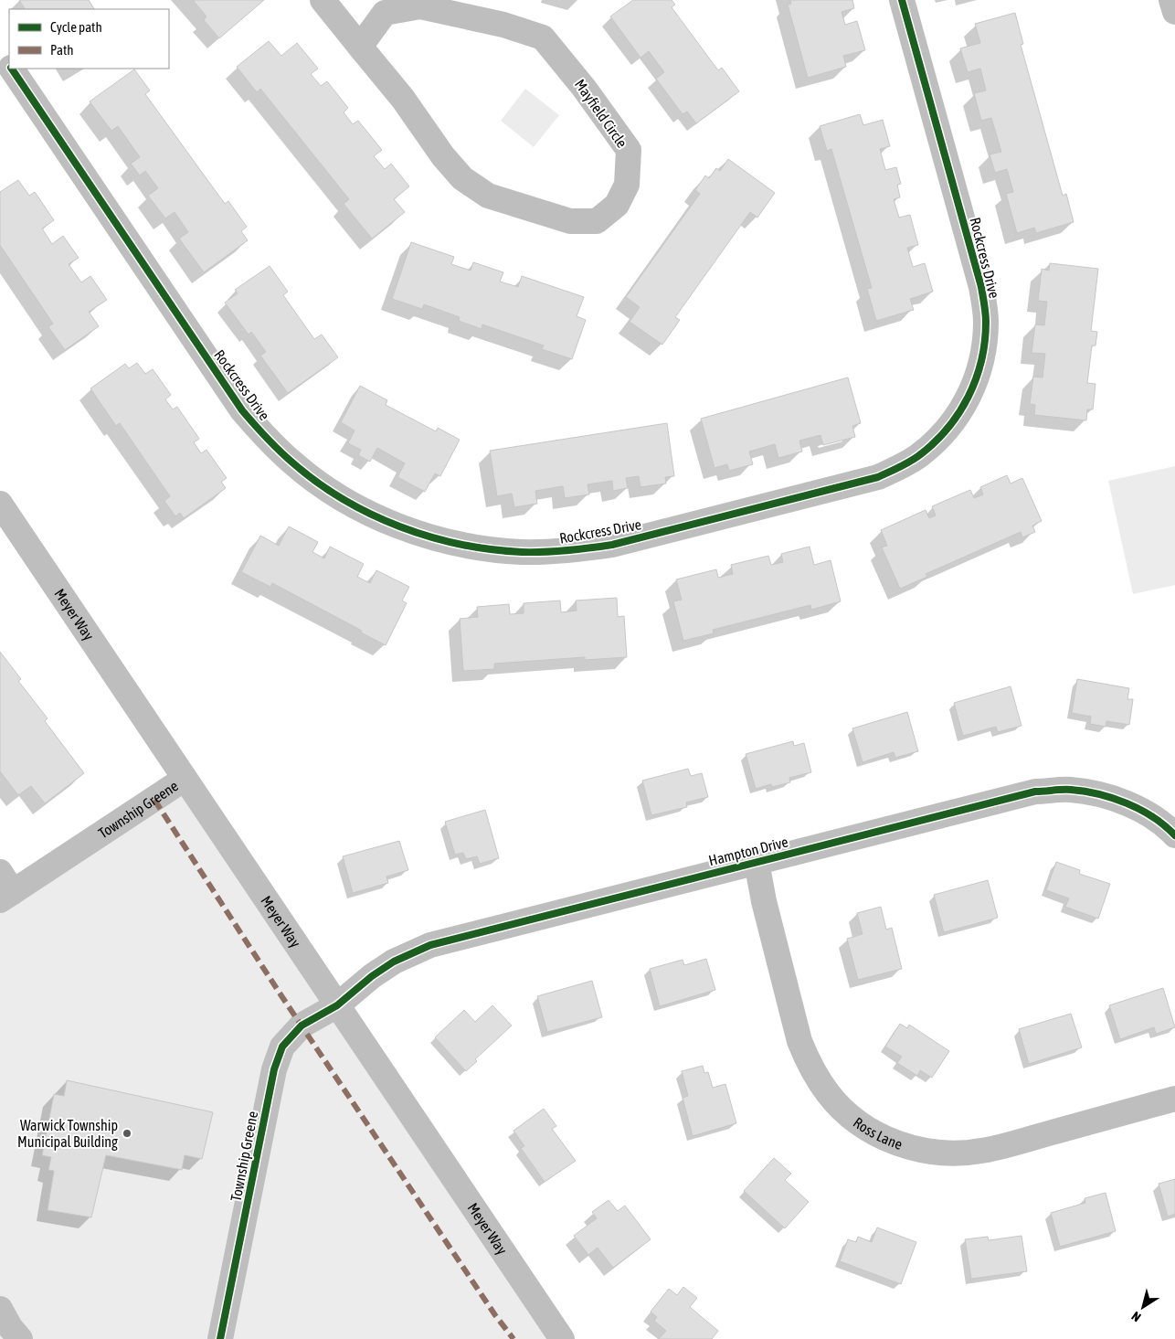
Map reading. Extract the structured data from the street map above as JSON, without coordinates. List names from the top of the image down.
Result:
{
  "streets": {
    "street": [
      "Mayfield Circle",
      "Rockcress Drive",
      "Meyer Way",
      "Township Greene",
      "Hampton Drive",
      "Ross Lane"
    ]
  },
  "crossings": [
    ["Meyer Way", "Township Greene"],
    ["Meyer Way", "Hampton Drive"],
    ["Township Greene", "Hampton Drive"],
    ["Hampton Drive", "Ross Lane"]
  ],
  "places": ["Warwick Township Municipal Building"],
  "legend": ["Cycle path", "Path"],
  "north": "bottom left"
}
